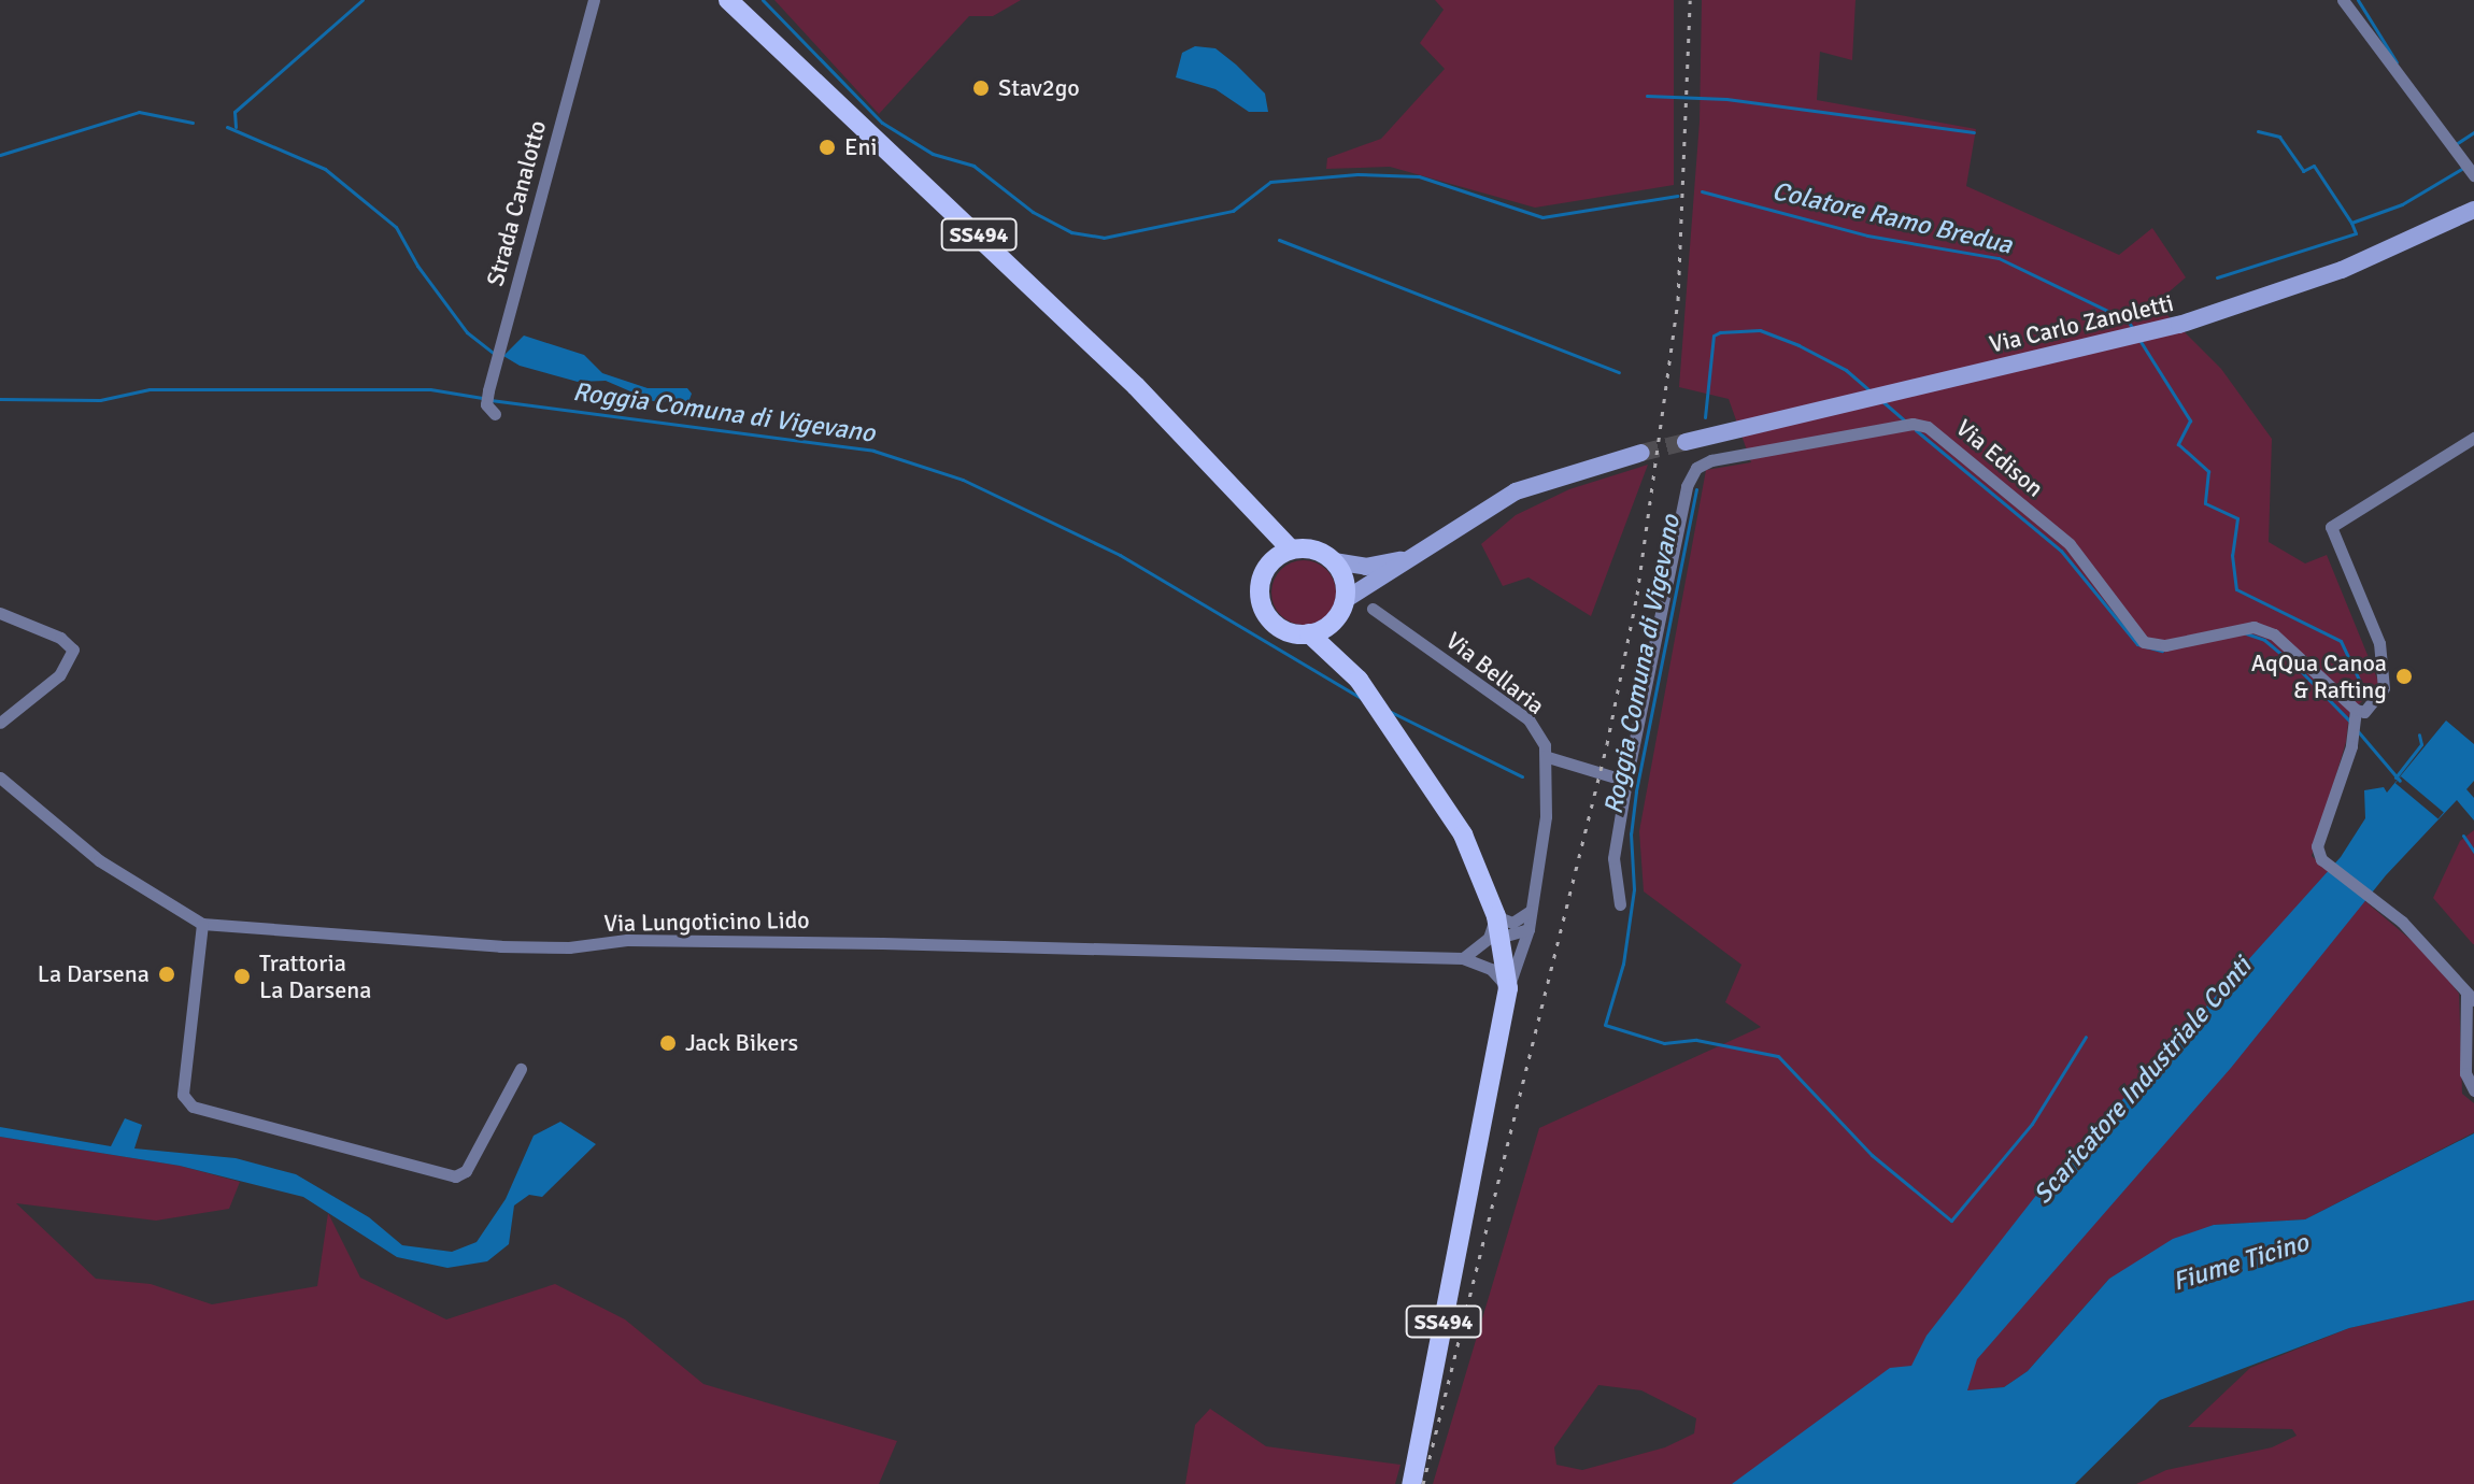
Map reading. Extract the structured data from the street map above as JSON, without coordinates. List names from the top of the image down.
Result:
{
  "streets": {
    "main road": ["SS494", "Via Carlo Zanoletti"],
    "street": [
      "Strada Canalotto",
      "Via Edison",
      "Via Bellaria",
      "Via Lungoticino Lido"
    ]
  },
  "crossings": [
    ["SS494", "Via Bellaria"]
  ],
  "water": [
    "Colatore Ramo Bredua",
    "Roggia Comuna di Vigevano",
    "Scaricatore Industriale Conti",
    "Fiume Ticino"
  ],
  "places": [
    "Stav2go",
    "Eni",
    "AqQua Canoa & Rafting",
    "La Darsena",
    "Trattoria La Darsena",
    "Jack Bikers"
  ]
}
